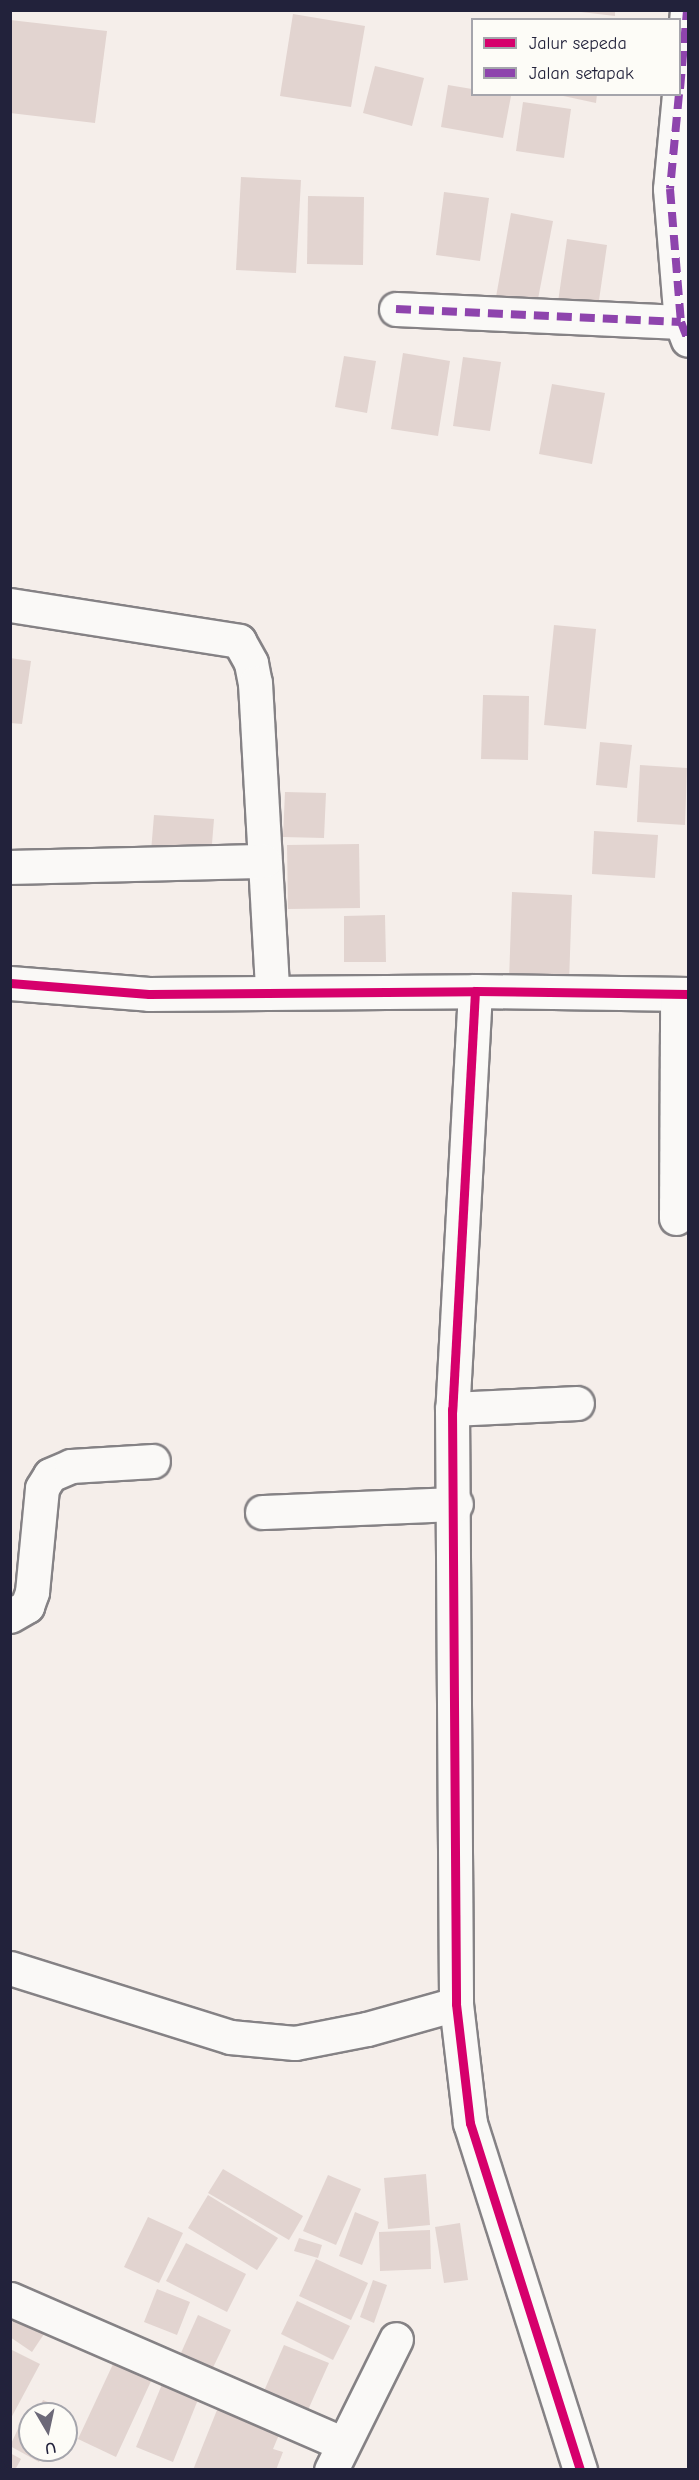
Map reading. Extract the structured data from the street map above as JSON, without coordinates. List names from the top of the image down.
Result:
{
  "legend": ["Jalur sepeda", "Jalan setapak"],
  "north": "bottom"
}
